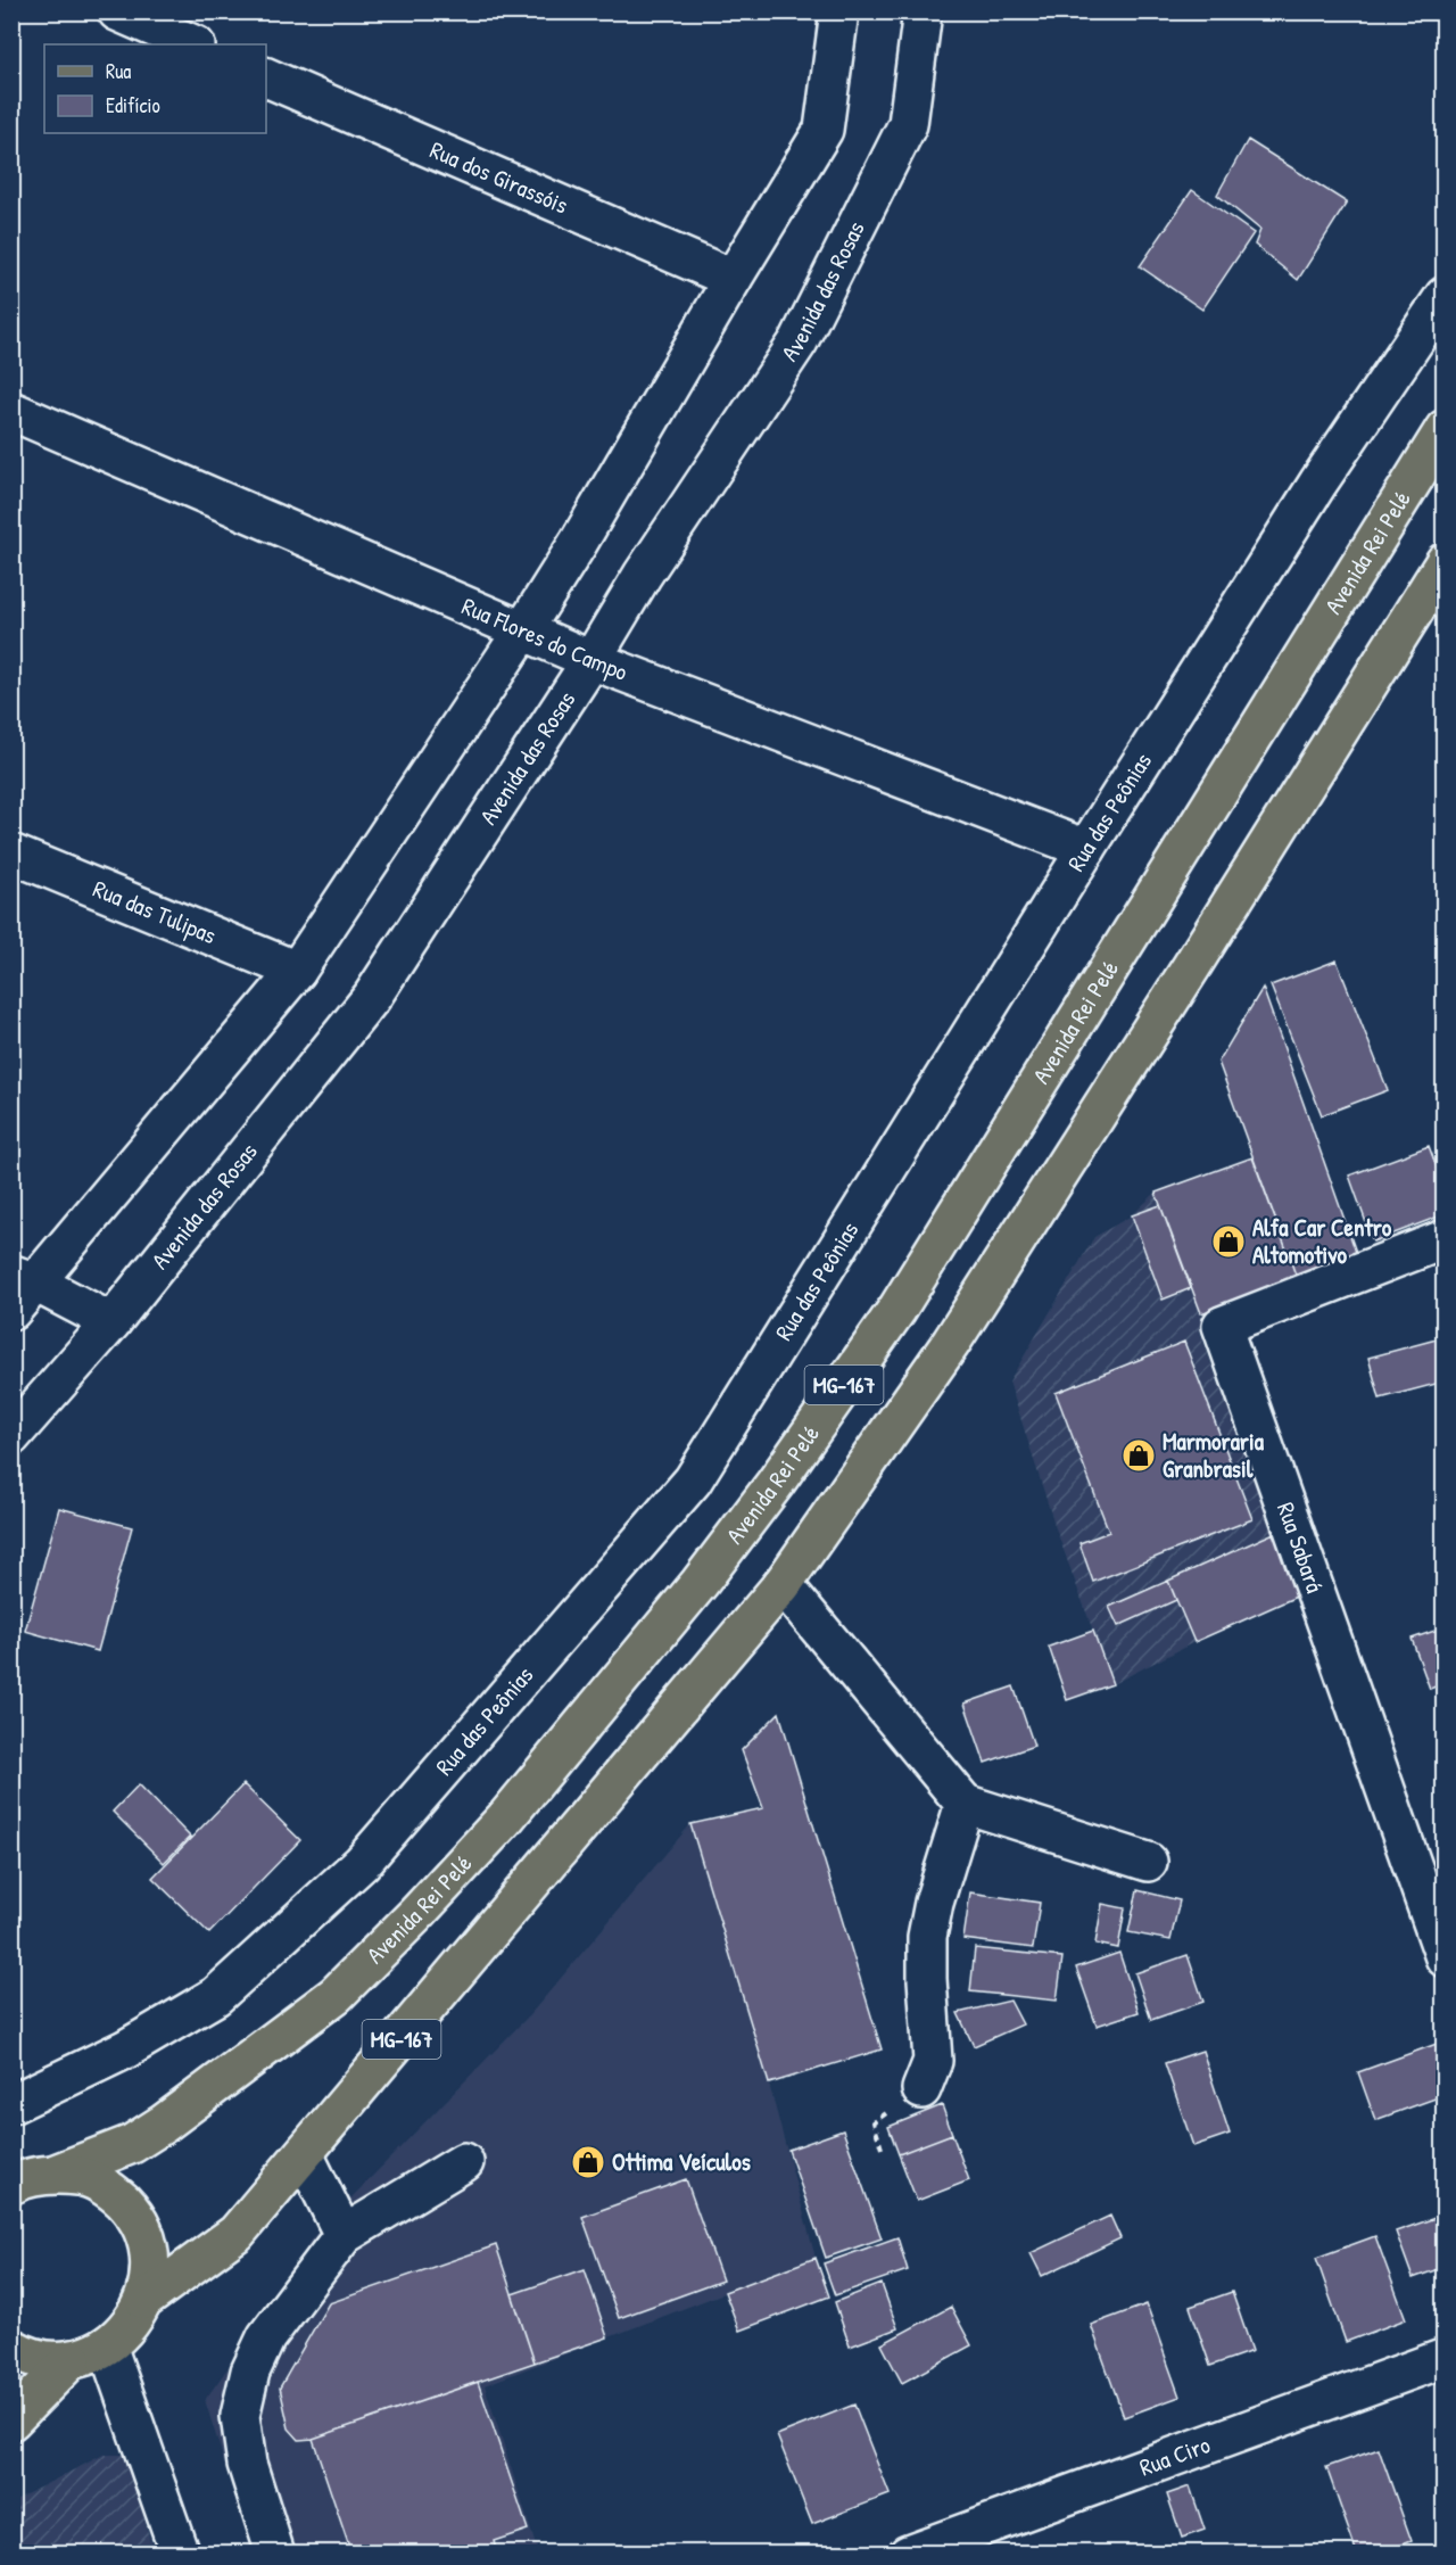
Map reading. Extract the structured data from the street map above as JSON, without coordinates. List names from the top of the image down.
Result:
{
  "streets": {
    "main road": ["Avenida Rei Pelé", "MG-167"],
    "street": [
      "Rua dos Girassóis",
      "Avenida das Rosas",
      "Rua Flores do Campo",
      "Rua das Peônias",
      "Rua das Tulipas",
      "Rua Sabará",
      "Rua Ciro"
    ]
  },
  "crossings": [
    ["Avenida das Rosas", "Rua Flores do Campo"],
    ["Rua Flores do Campo", "Rua das Peônias"]
  ],
  "places": {
    "shop": ["Alfa Car Centro Altomotivo", "Marmoraria Granbrasil", "Ottima Veículos"]
  },
  "legend": ["Rua", "Edifício"]
}
